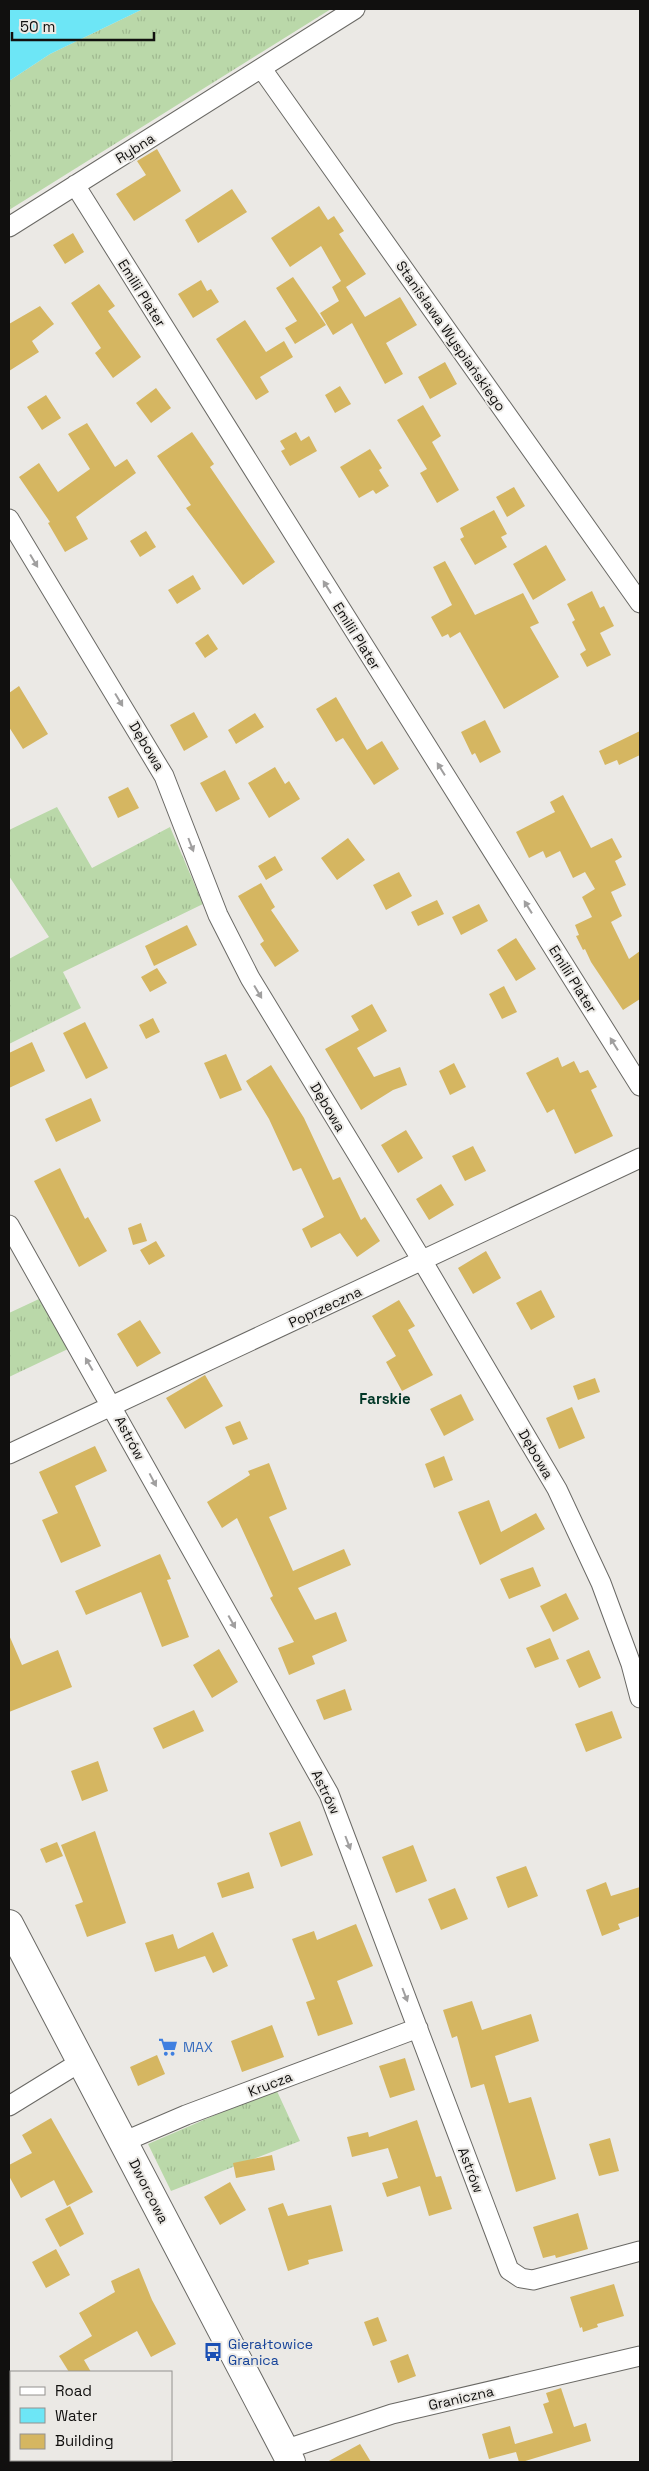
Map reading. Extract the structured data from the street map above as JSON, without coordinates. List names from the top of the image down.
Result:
{
  "streets": {
    "main road": ["Dworcowa"],
    "street": [
      "Rybna",
      "Emilii Plater",
      "Stanisława Wyspiańskiego",
      "Dębowa",
      "Poprzeczna",
      "Astrów",
      "Krucza",
      "Graniczna"
    ]
  },
  "crossings": [
    ["Rybna", "Emilii Plater"],
    ["Rybna", "Stanisława Wyspiańskiego"],
    ["Dębowa", "Poprzeczna"],
    ["Poprzeczna", "Astrów"],
    ["Astrów", "Krucza"],
    ["Krucza", "Dworcowa"],
    ["Dworcowa", "Graniczna"]
  ],
  "one_way": ["Emilii Plater", "Dębowa"],
  "districts": ["Farskie"],
  "places": {
    "supermarket": ["MAX"],
    "bus stop": ["Gierałtowice Granica"]
  },
  "legend": ["Road", "Water", "Building"],
  "scale_bar": "50 m"
}
